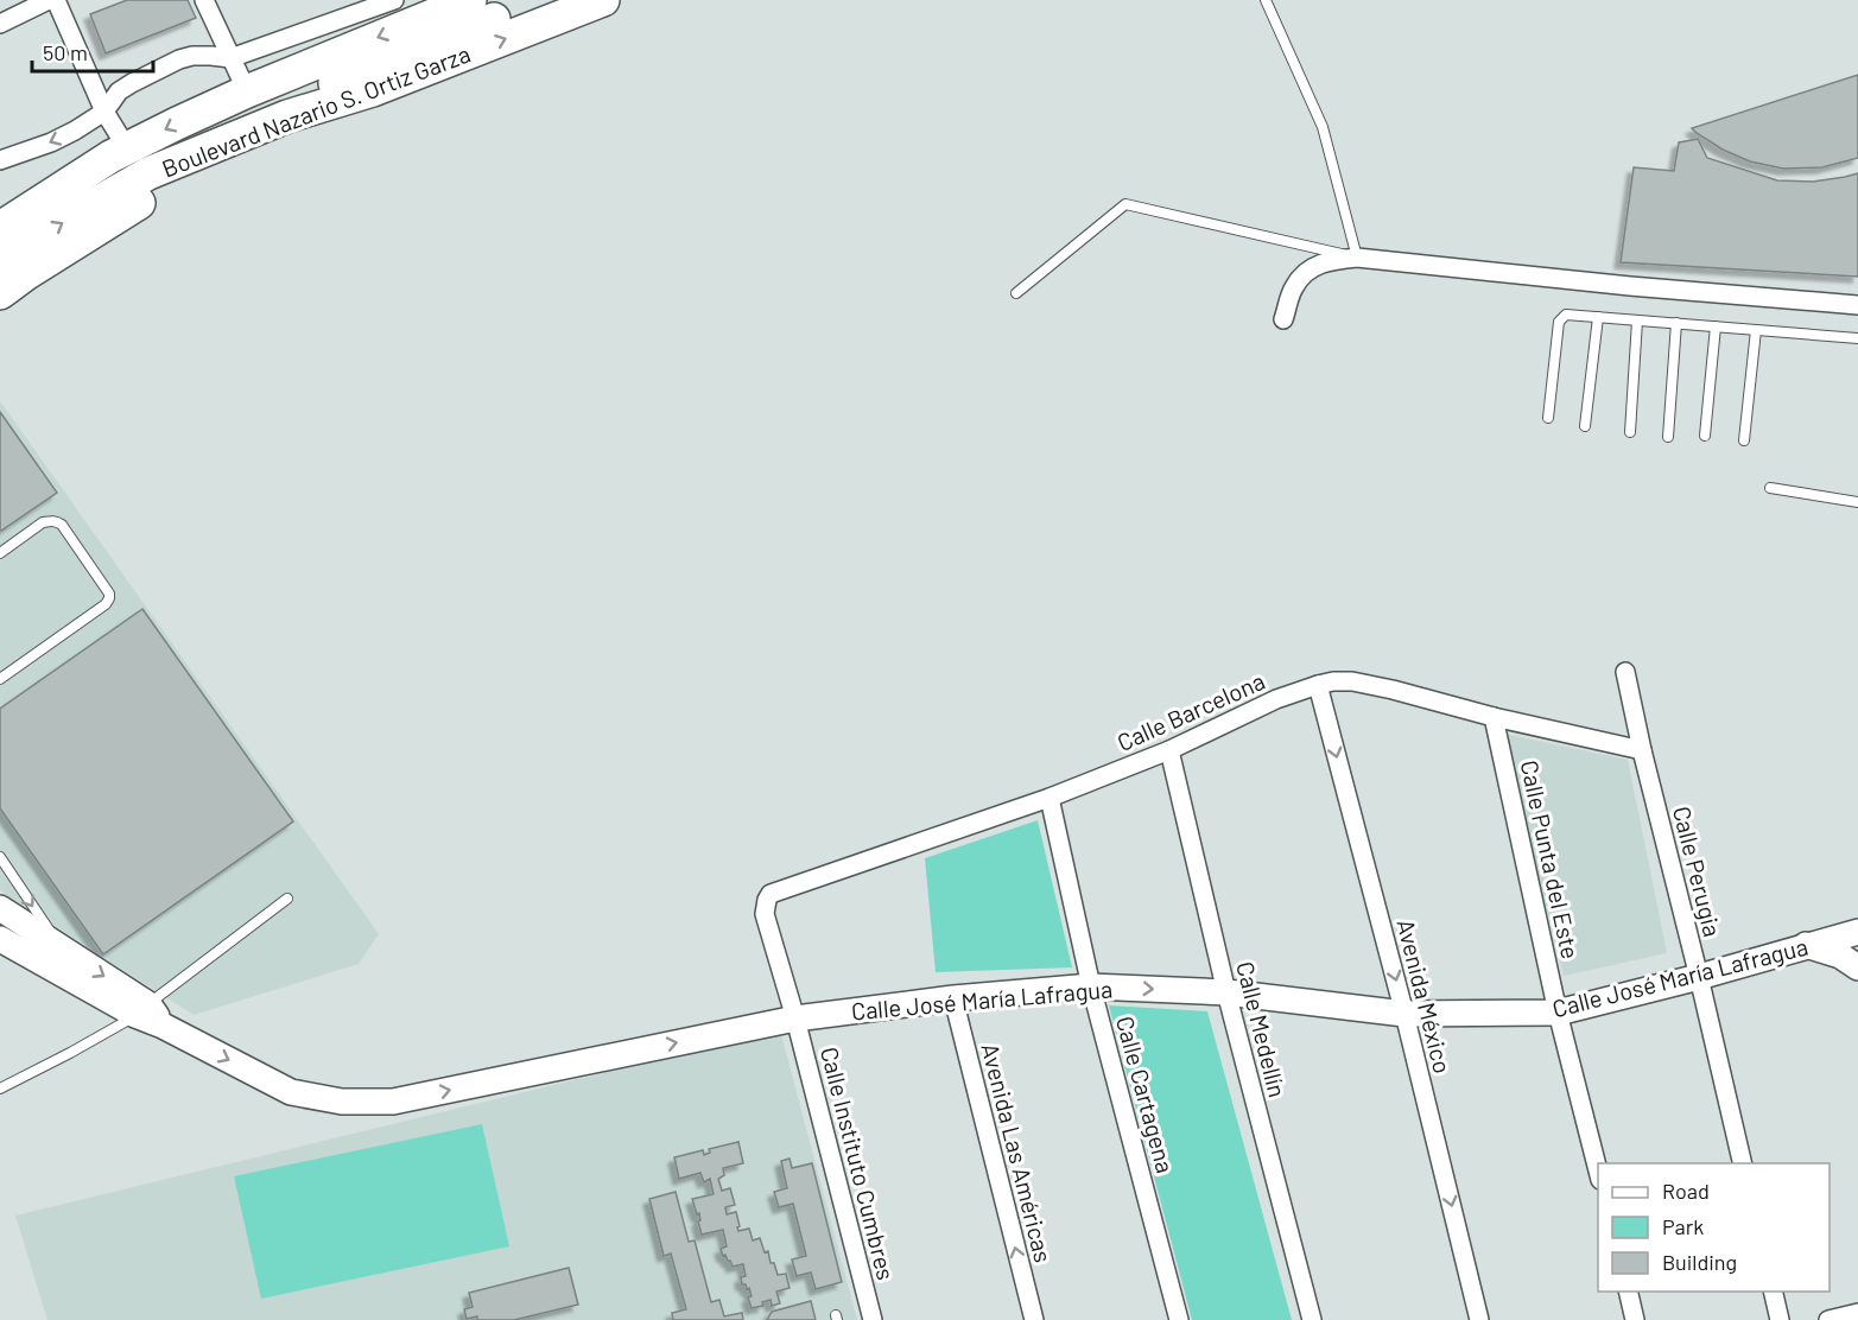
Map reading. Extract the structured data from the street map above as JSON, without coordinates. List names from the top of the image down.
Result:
{
  "streets": {
    "highway": ["Boulevard Nazario S. Ortiz Garza"],
    "main road": ["Calle José María Lafragua"],
    "street": [
      "Calle Barcelona",
      "Calle Punta del Este",
      "Calle Perugia",
      "Avenida México",
      "Calle Medellín",
      "Calle Cartagena",
      "Avenida Las Américas",
      "Calle Instituto Cumbres"
    ]
  },
  "crossings": [
    ["Calle Barcelona", "Calle Punta del Este"],
    ["Calle Barcelona", "Calle Perugia"],
    ["Calle Barcelona", "Avenida México"],
    ["Calle Barcelona", "Calle Medellín"],
    ["Calle Barcelona", "Calle Cartagena"],
    ["Calle Barcelona", "Calle Instituto Cumbres"],
    ["Calle Punta del Este", "Calle José María Lafragua"],
    ["Calle Perugia", "Calle José María Lafragua"],
    ["Calle José María Lafragua", "Avenida México"],
    ["Calle José María Lafragua", "Calle Medellín"],
    ["Calle José María Lafragua", "Calle Cartagena"],
    ["Calle José María Lafragua", "Avenida Las Américas"],
    ["Calle José María Lafragua", "Calle Instituto Cumbres"]
  ],
  "one_way": ["Calle José María Lafragua", "Avenida México", "Avenida Las Américas"],
  "legend": ["Road", "Park", "Building"],
  "scale_bar": "50 m"
}
